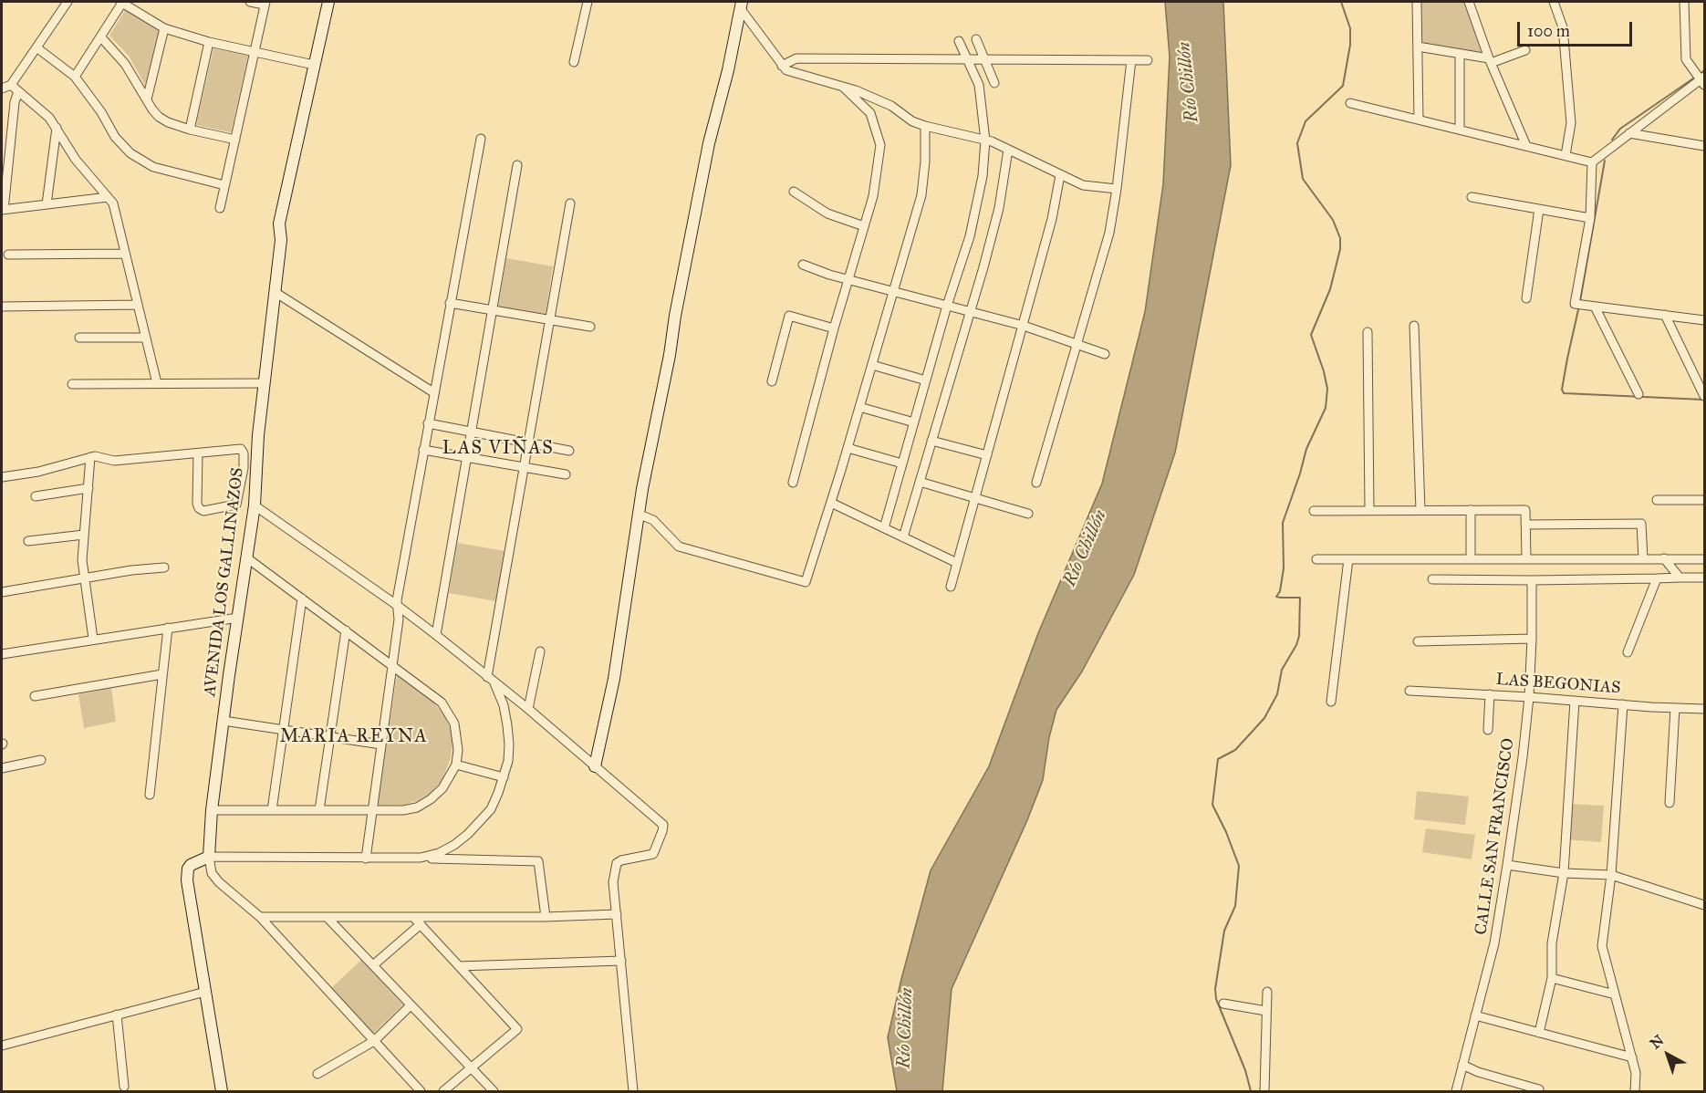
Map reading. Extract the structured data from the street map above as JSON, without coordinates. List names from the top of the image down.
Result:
{
  "streets": {
    "street": ["AVENIDA LOS GALLINAZOS", "LAS BEGONIAS", "CALLE SAN FRANCISCO"]
  },
  "crossings": [
    ["LAS BEGONIAS", "CALLE SAN FRANCISCO"]
  ],
  "districts": ["LAS VIÑAS", "MARIA REYNA"],
  "water": ["Río Chillón"],
  "scale_bar": "100 m",
  "north": "top left"
}
